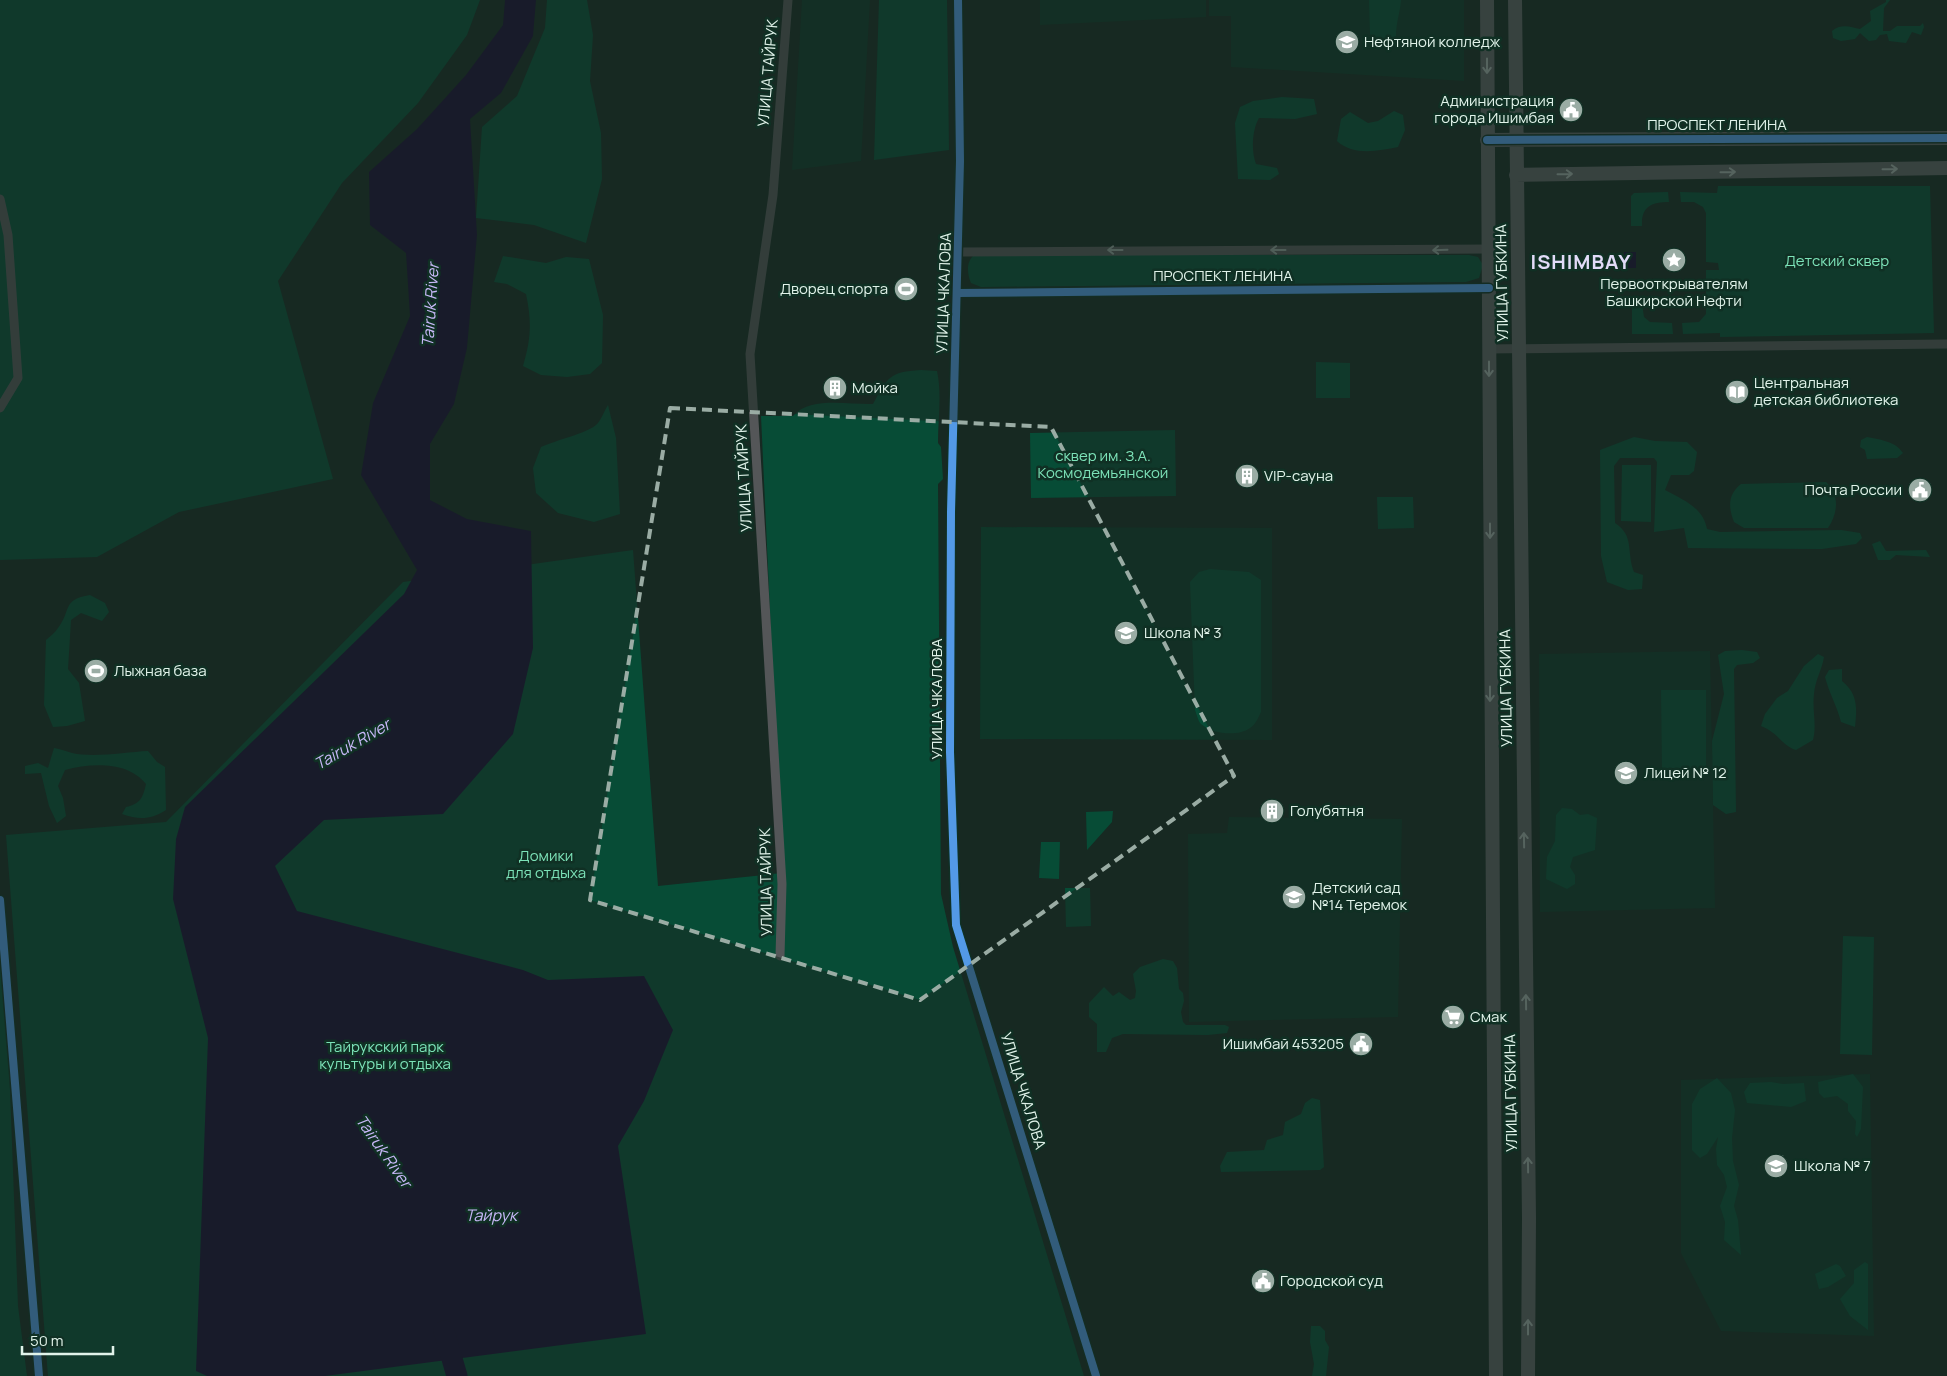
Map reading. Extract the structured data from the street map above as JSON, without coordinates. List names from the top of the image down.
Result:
{
  "streets": {
    "main road": ["ПРОСПЕКТ ЛЕНИНА", "УЛИЦА ГУБКИНА"],
    "street": ["УЛИЦА ТАЙРУК", "УЛИЦА ЧКАЛОВА"]
  },
  "crossings": [
    ["ПРОСПЕКТ ЛЕНИНА", "УЛИЦА ГУБКИНА"],
    ["ПРОСПЕКТ ЛЕНИНА", "УЛИЦА ЧКАЛОВА"]
  ],
  "districts": ["ISHIMBAY"],
  "water": ["Tairuk River", "Тайрук"],
  "parks": [
    "Детский сквер",
    "сквер им. З.А. Космодемьянской",
    "Домики для отдыха",
    "Тайрукский парк культуры и отдыха"
  ],
  "places": {
    "school or university": [
      "Нефтяной колледж",
      "Школа № 3",
      "Лицей № 12",
      "Детский сад №14 Теремок",
      "Школа № 7"
    ],
    "public building": [
      "Администрация города Ишимбая",
      "Почта России",
      "Ишимбай 453205",
      "Городской суд"
    ],
    "place": ["Первооткрывателям Башкирской Нефти"],
    "sports": ["Дворец спорта", "Лыжная база"],
    "building": ["Мойка", "VIP-сауна", "Голубятня"],
    "library": ["Центральная детская библиотека"],
    "supermarket": ["Смак"]
  },
  "scale_bar": "50 m"
}
